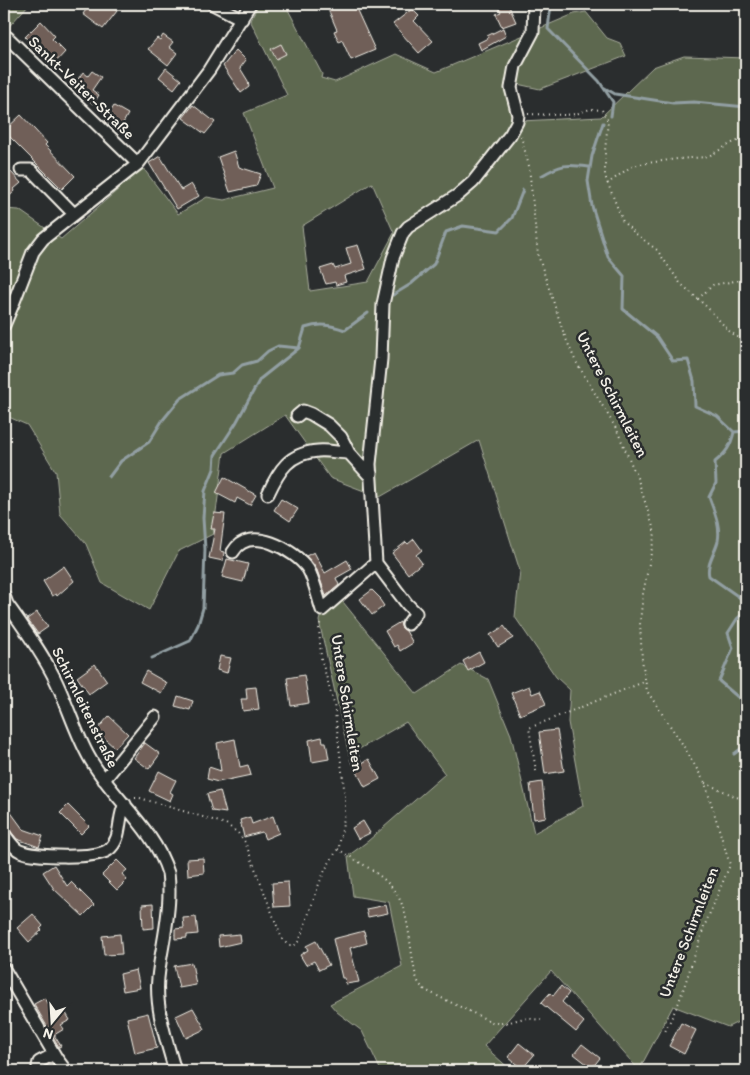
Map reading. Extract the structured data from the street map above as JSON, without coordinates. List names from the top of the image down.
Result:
{
  "streets": {
    "street": ["Sankt-Veiter-Straße", "Schirmleitenstraße"],
    "path": ["Untere Schirmleiten"]
  },
  "crossings": [
    ["Untere Schirmleiten", "Schirmleitenstraße"]
  ],
  "north": "bottom"
}
